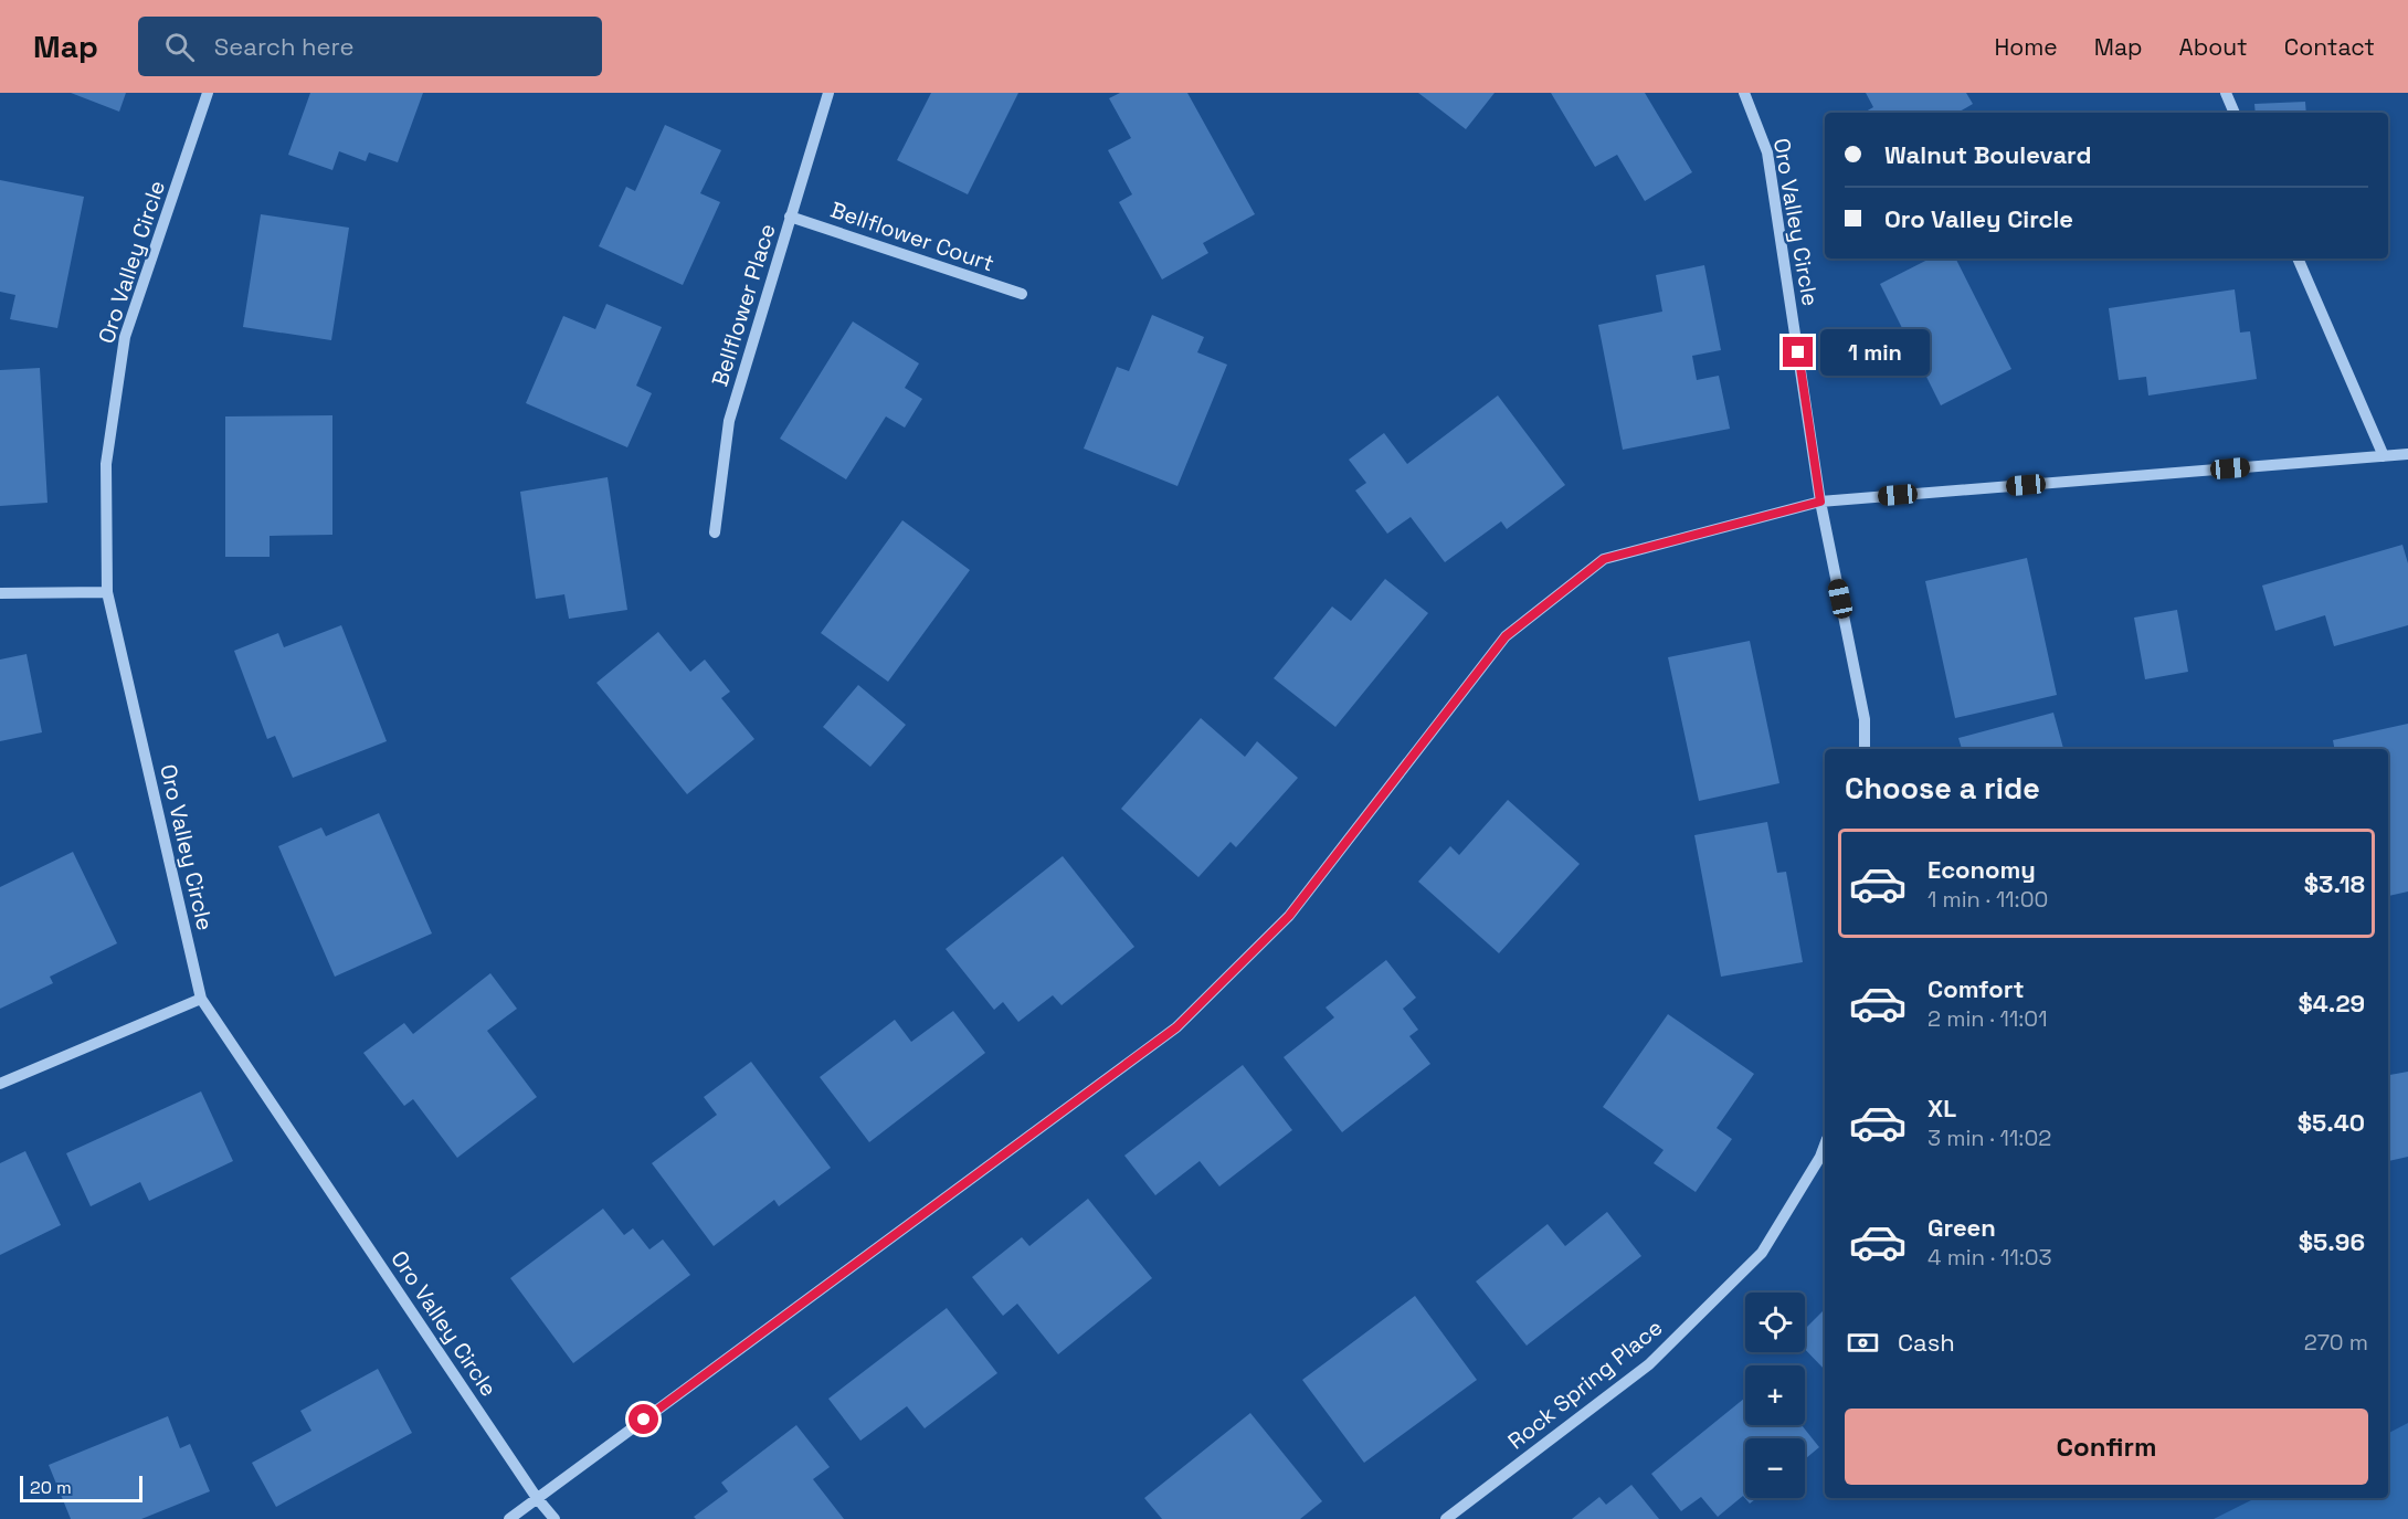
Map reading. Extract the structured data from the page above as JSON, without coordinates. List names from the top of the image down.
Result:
{
  "streets": {
    "street": [
      "Oro Valley Circle",
      "Bellflower Court",
      "Bellflower Place",
      "Rock Spring Place"
    ]
  },
  "crossings": [
    ["Bellflower Court", "Bellflower Place"]
  ],
  "scale_bar": "20 m",
  "page": {
    "header": "Map",
    "search": "Search here",
    "nav": [
      "Home",
      "Map",
      "About",
      "Contact"
    ],
    "banner": ["Walnut Boulevard", "Oro Valley Circle"],
    "bubble": "1 min",
    "heading": "Choose a ride",
    "list": [
      {
        "name": "Economy",
        "note": "1 min · 11:00",
        "value": "$3.18"
      },
      {
        "name": "Comfort",
        "note": "2 min · 11:01",
        "value": "$4.29"
      },
      {
        "name": "XL",
        "note": "3 min · 11:02",
        "value": "$5.40"
      },
      {
        "name": "Green",
        "note": "4 min · 11:03",
        "value": "$5.96"
      }
    ],
    "map_buttons": ["+", "−"],
    "pay": ["Cash", "270 m"],
    "buttons": "Confirm",
    "scale": "20 m"
  }
}
